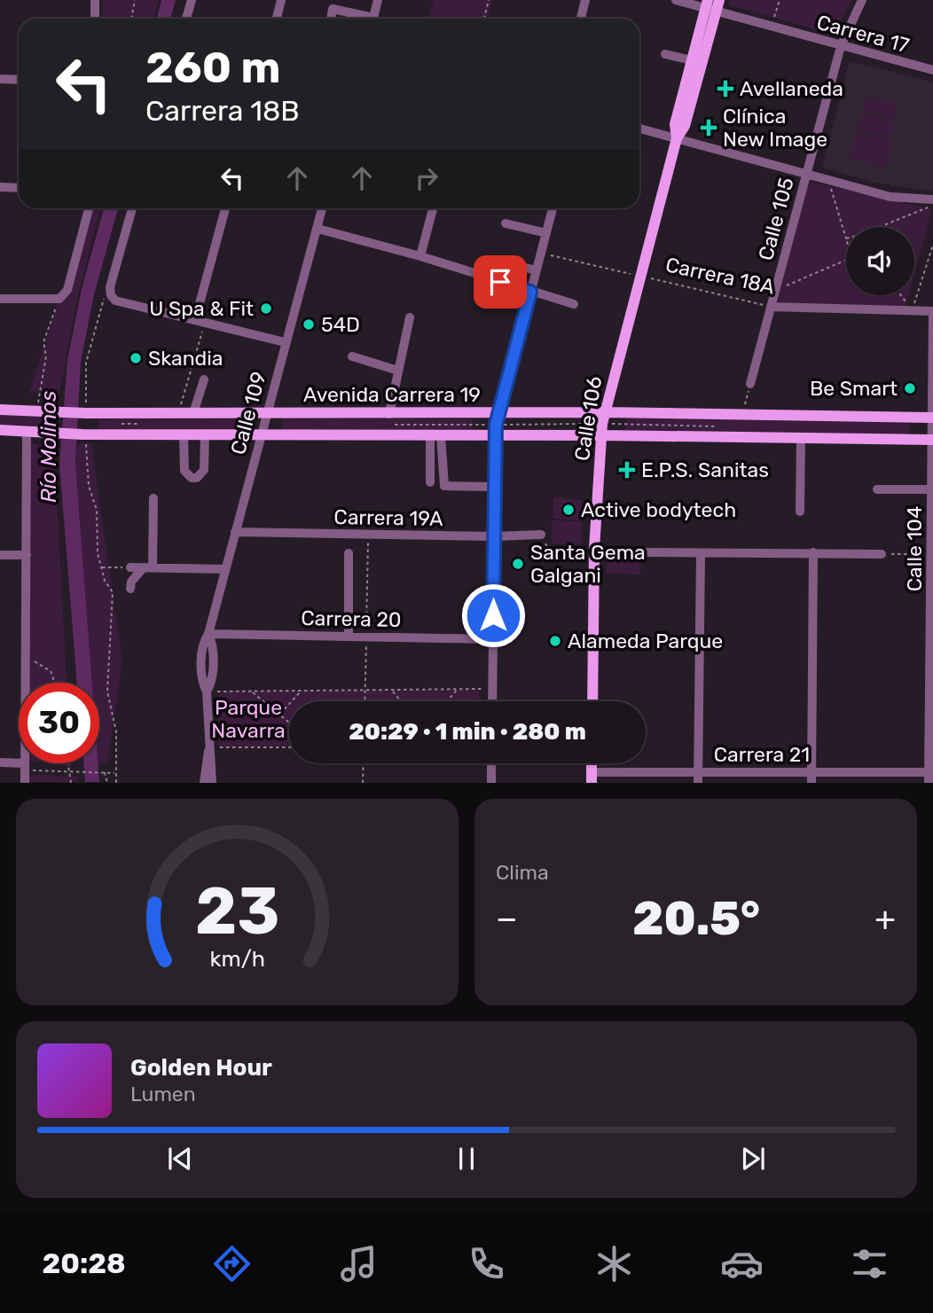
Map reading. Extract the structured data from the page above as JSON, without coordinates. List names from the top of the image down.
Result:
{
  "streets": {
    "main road": ["Avenida Carrera 19", "Calle 106"],
    "street": [
      "Carrera 17",
      "Calle 105",
      "Carrera 18A",
      "Calle 109",
      "Carrera 19A",
      "Calle 104",
      "Carrera 20",
      "Carrera 21"
    ]
  },
  "crossings": [
    ["Carrera 17", "Calle 105"],
    ["Carrera 17", "Calle 106"],
    ["Calle 105", "Carrera 18A"],
    ["Carrera 18A", "Calle 106"],
    ["Carrera 18A", "Calle 104"],
    ["Avenida Carrera 19", "Calle 109"],
    ["Avenida Carrera 19", "Calle 106"],
    ["Avenida Carrera 19", "Calle 104"],
    ["Calle 109", "Carrera 19A"],
    ["Calle 109", "Carrera 20"],
    ["Calle 104", "Carrera 21"]
  ],
  "water": ["Río Molinos"],
  "parks": ["Parque Navarra"],
  "places": {
    "health": ["Avellaneda", "Clínica New Image", "E.P.S. Sanitas"],
    "other": [
      "U Spa & Fit",
      "54D",
      "Skandia",
      "Be Smart",
      "Active bodytech",
      "Santa Gema Galgani",
      "Alameda Parque"
    ]
  },
  "page": {
    "turn": ["260 m", "Carrera 18B"],
    "limit": "30",
    "trip": "20:29 · 1 min · 280 m",
    "tile": "Clima",
    "heat": ["−", "20.5°", "+"],
    "song": ["Golden Hour", "Lumen"],
    "tabs": "20:28",
    "gauge": ["23", "km/h"]
  }
}
